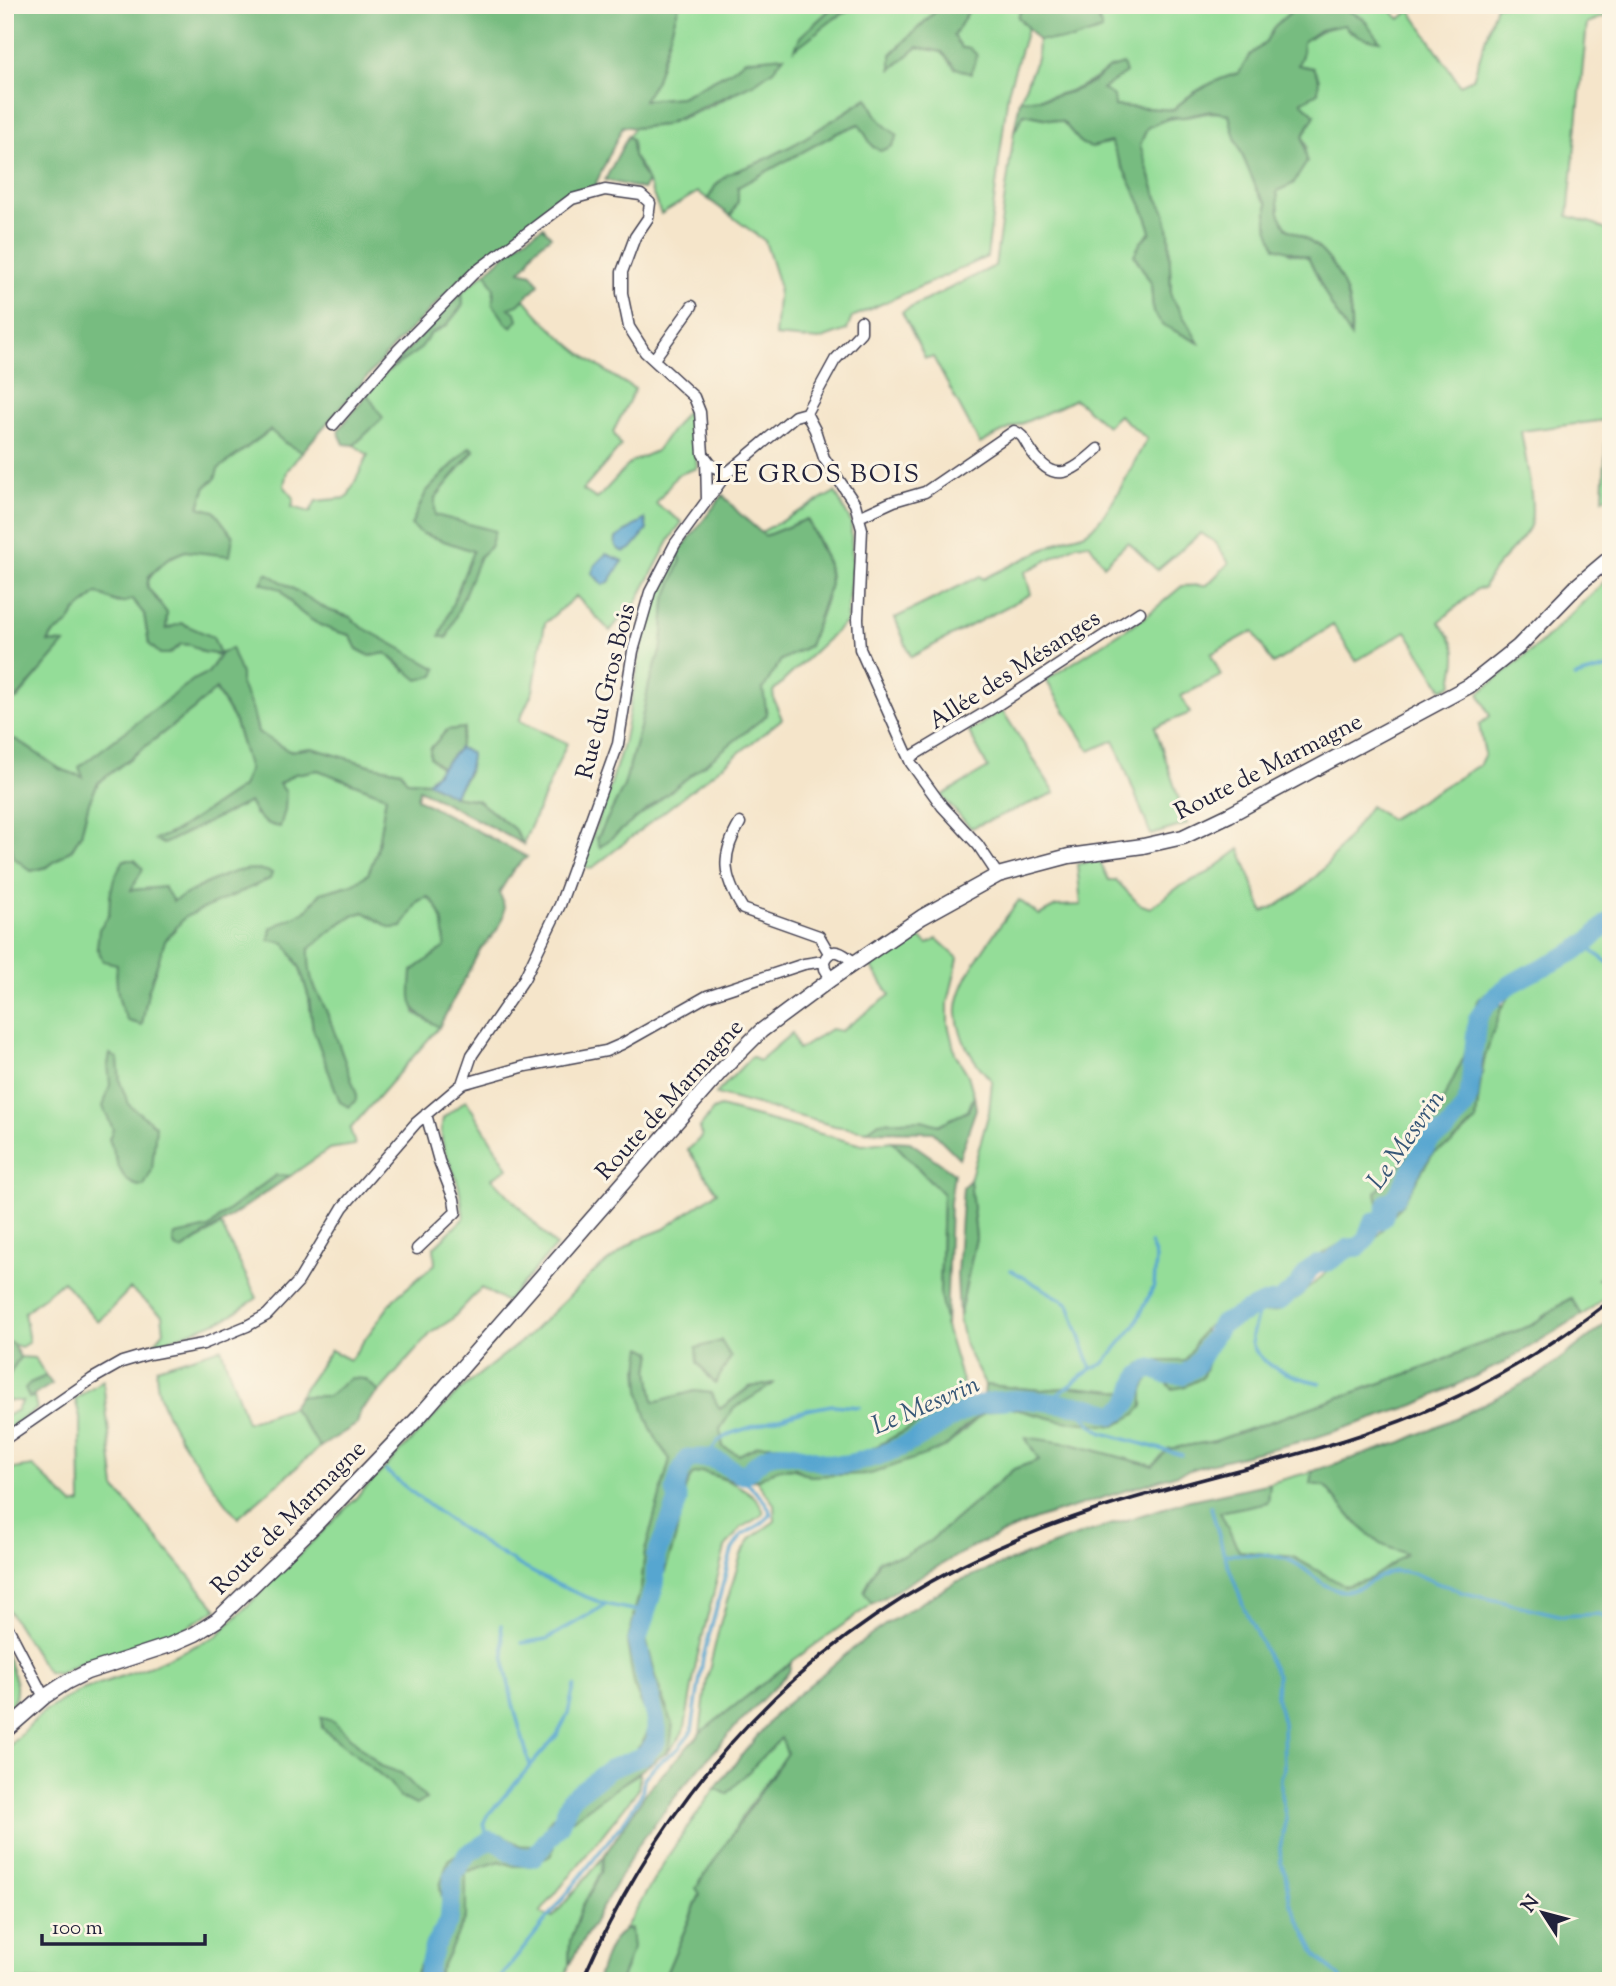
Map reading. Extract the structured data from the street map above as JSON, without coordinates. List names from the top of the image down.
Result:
{
  "streets": {
    "main road": ["Route de Marmagne"],
    "street": ["Allée des Mésanges", "Rue du Gros Bois"]
  },
  "districts": ["LE GROS BOIS"],
  "water": ["Le Mesvrin"],
  "scale_bar": "100 m",
  "north": "top left"
}
